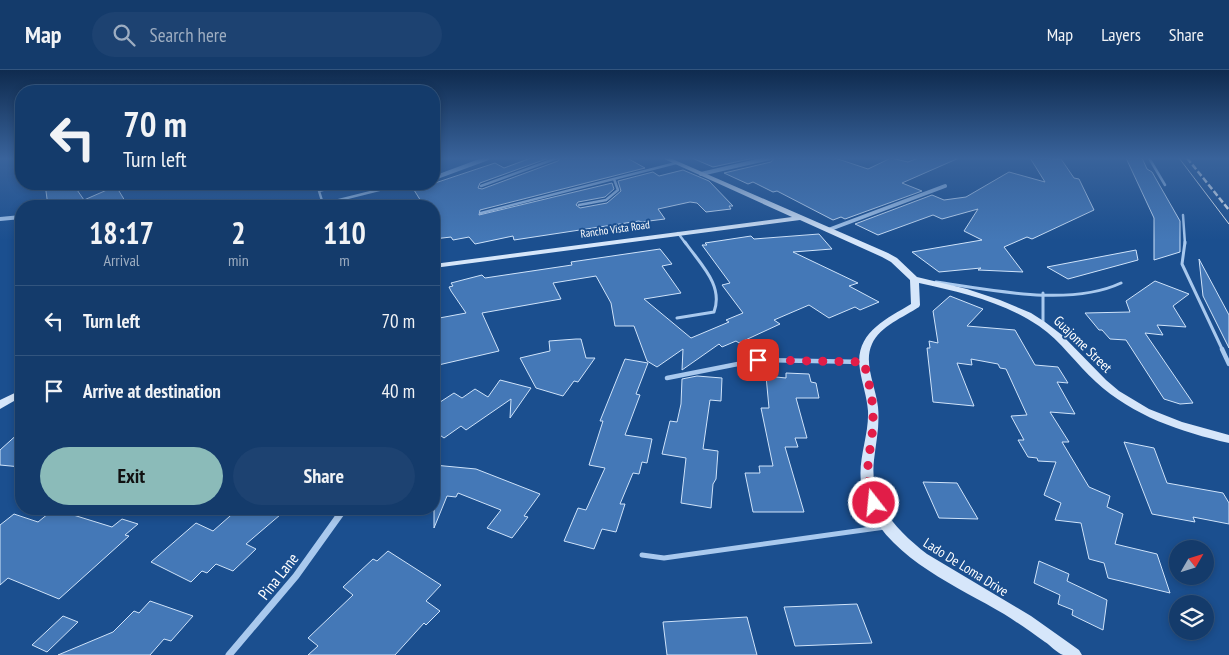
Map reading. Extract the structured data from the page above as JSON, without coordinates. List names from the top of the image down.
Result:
{
  "streets": {
    "street": [
      "Rancho Vista Road",
      "Guajome Street",
      "Lado De Loma Drive",
      "Pina Lane"
    ]
  },
  "crossings": [
    ["Guajome Street", "Lado De Loma Drive"]
  ],
  "north": "top right",
  "page": {
    "header": "Map",
    "search": "Search here",
    "nav": ["Map", "Layers", "Share"],
    "turn": ["70 m", "Turn left"],
    "eta": [
      "18:17",
      "Arrival",
      "2",
      "min",
      "110",
      "m"
    ],
    "list": [
      {
        "name": "Turn left",
        "value": "70 m"
      },
      {
        "name": "Arrive at destination",
        "value": "40 m"
      }
    ],
    "buttons": ["Exit", "Share"]
  }
}
